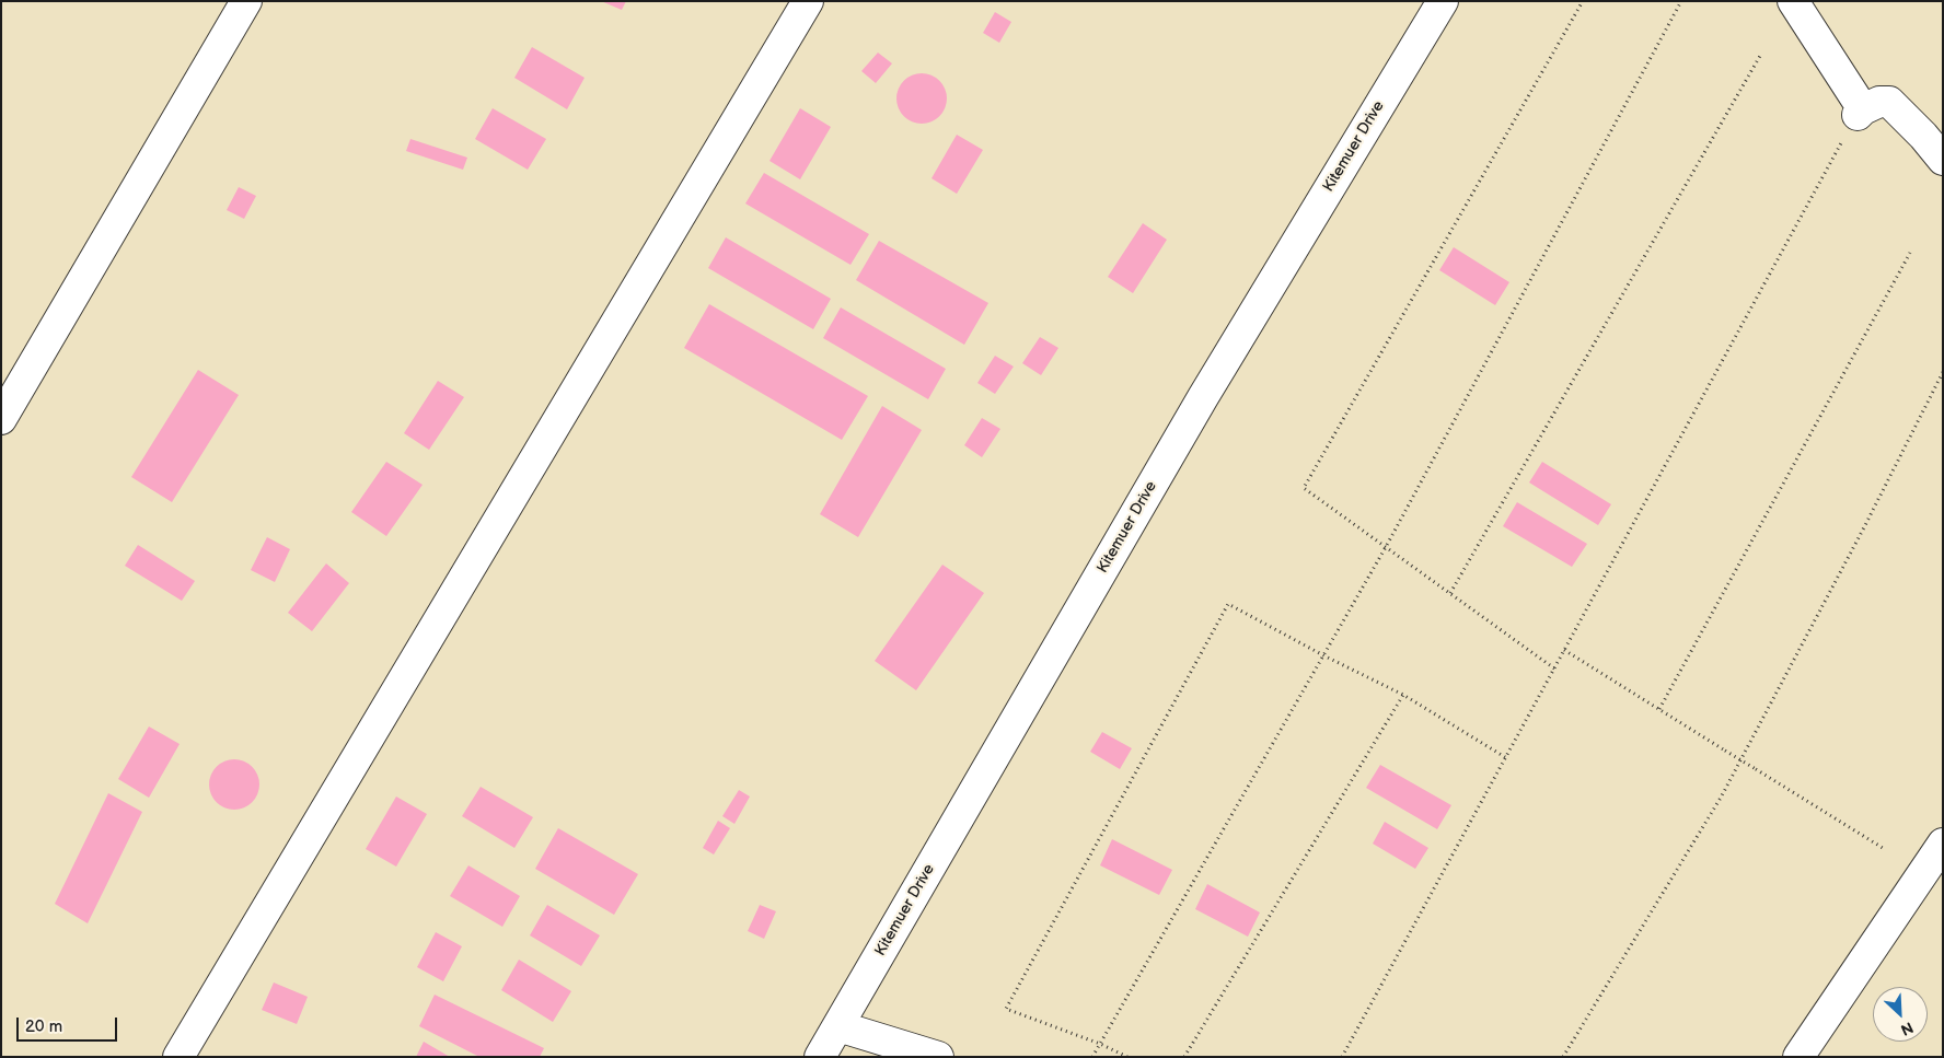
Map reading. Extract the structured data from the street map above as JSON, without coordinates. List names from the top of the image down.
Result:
{
  "streets": {
    "street": ["Kitemuer Drive"]
  },
  "scale_bar": "20 m",
  "north": "bottom right"
}
